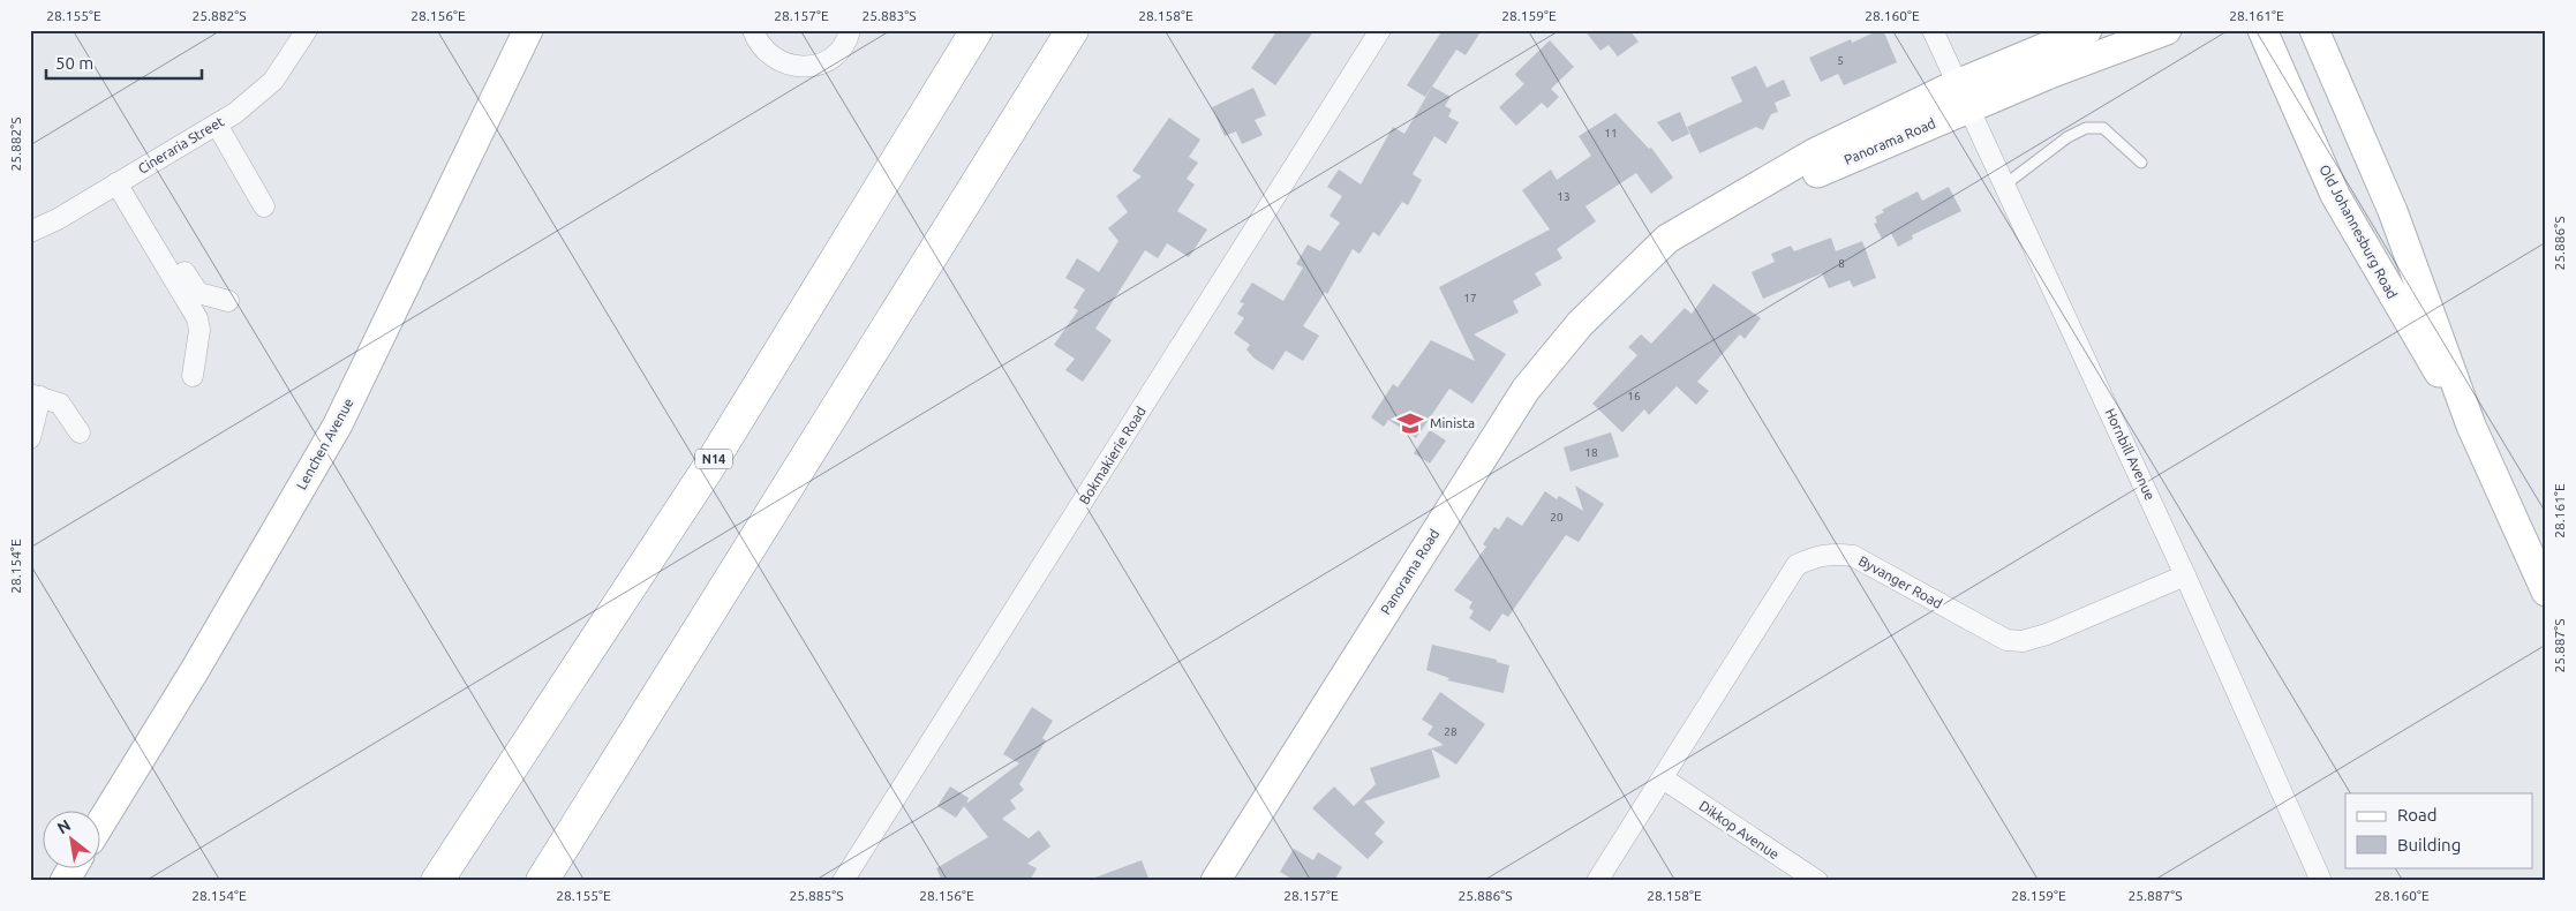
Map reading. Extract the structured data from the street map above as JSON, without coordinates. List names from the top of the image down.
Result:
{
  "streets": {
    "highway": ["N14"],
    "main road": ["Panorama Road", "Old Johannesburg Road", "Lenchen Avenue"],
    "street": [
      "Cineraria Street",
      "Hornbill Avenue",
      "Bokmakierie Road",
      "Byvanger Road",
      "Dikkop Avenue"
    ]
  },
  "crossings": [
    ["Panorama Road", "Hornbill Avenue"],
    ["Hornbill Avenue", "Byvanger Road"],
    ["Byvanger Road", "Dikkop Avenue"]
  ],
  "places": {
    "school or university": ["Minista"]
  },
  "house_numbers": [
    "5",
    "11",
    "13",
    "8",
    "17",
    "16",
    "18",
    "20",
    "28"
  ],
  "legend": ["Road", "Building"],
  "scale_bar": "50 m",
  "north": "top left",
  "coordinates": [
    "28.155°E",
    "25.882°S",
    "28.156°E",
    "28.157°E",
    "25.883°S",
    "28.158°E",
    "28.159°E",
    "28.160°E",
    "28.161°E",
    "25.886°S",
    "28.154°E",
    "25.887°S",
    "25.885°S"
  ]
}
